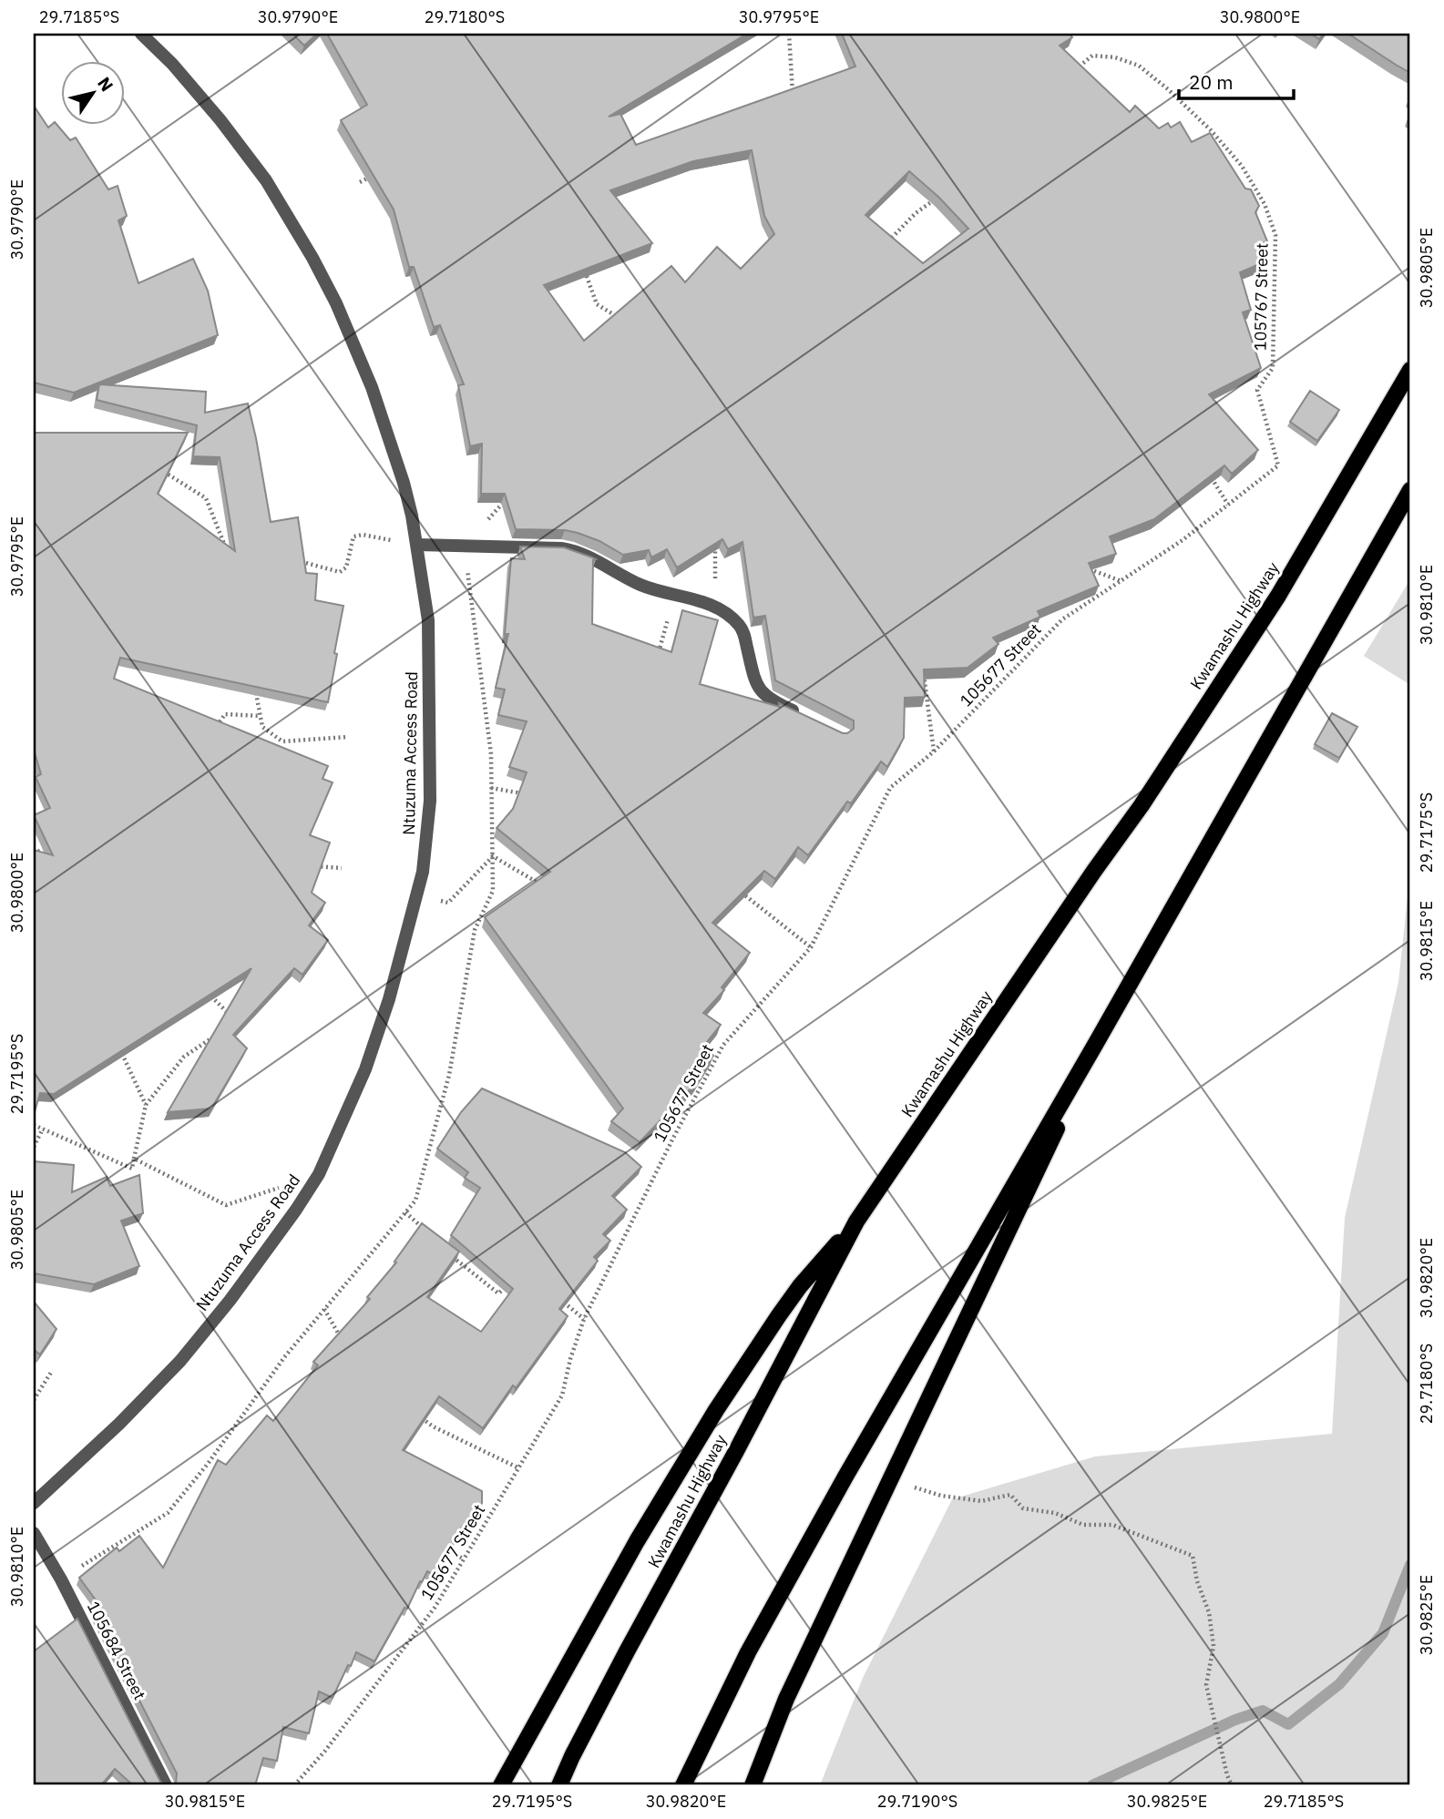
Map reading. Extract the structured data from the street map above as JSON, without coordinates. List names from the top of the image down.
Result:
{
  "streets": {
    "main road": ["Kwamashu Highway"],
    "street": ["Ntuzuma Access Road", "105684 Street"],
    "path": ["105767 Street", "105677 Street"]
  },
  "crossings": [
    ["105767 Street", "105677 Street"]
  ],
  "scale_bar": "20 m",
  "north": "top right",
  "coordinates": [
    "29.7185°S",
    "30.9790°E",
    "29.7180°S",
    "30.9795°E",
    "30.9800°E",
    "30.9805°E",
    "30.9810°E",
    "29.7175°S",
    "30.9815°E",
    "29.7195°S",
    "30.9820°E",
    "30.9825°E",
    "29.7190°S"
  ]
}
